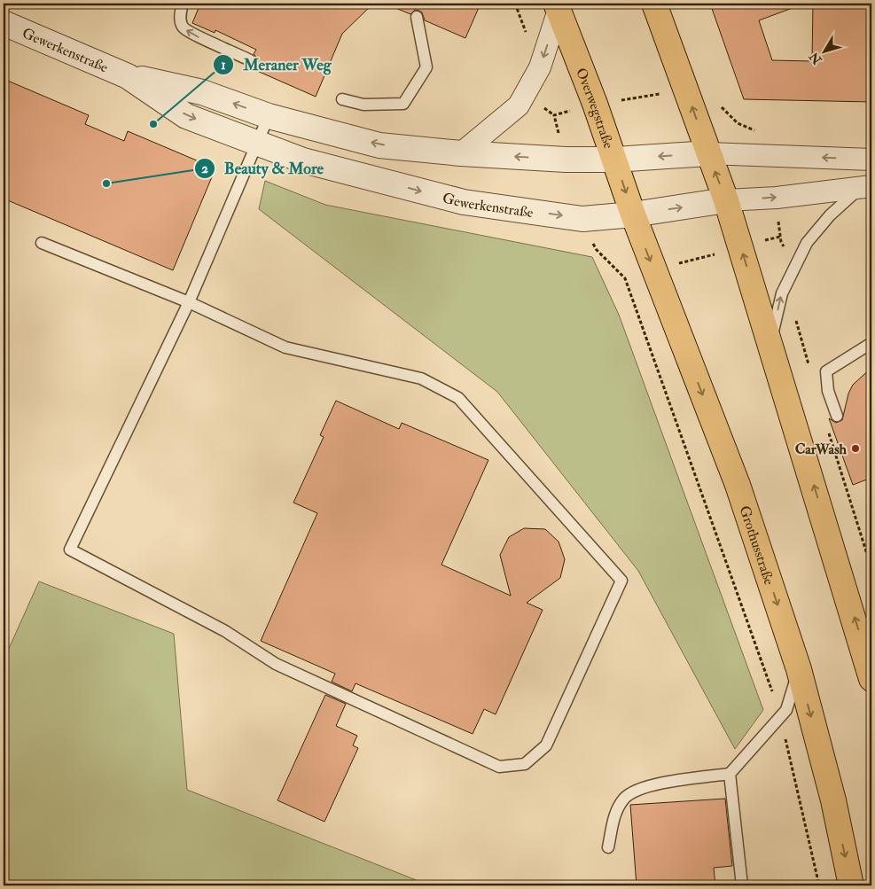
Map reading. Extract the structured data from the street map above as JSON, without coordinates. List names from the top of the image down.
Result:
{
  "streets": {
    "main road": ["Overwegstraße", "Grothusstraße"],
    "street": ["Gewerkenstraße"]
  },
  "crossings": [
    ["Gewerkenstraße", "Overwegstraße"],
    ["Gewerkenstraße", "Grothusstraße"],
    ["Overwegstraße", "Grothusstraße"]
  ],
  "places": ["Meraner Weg", "Beauty & More", "CarWash"],
  "north": "bottom left"
}
